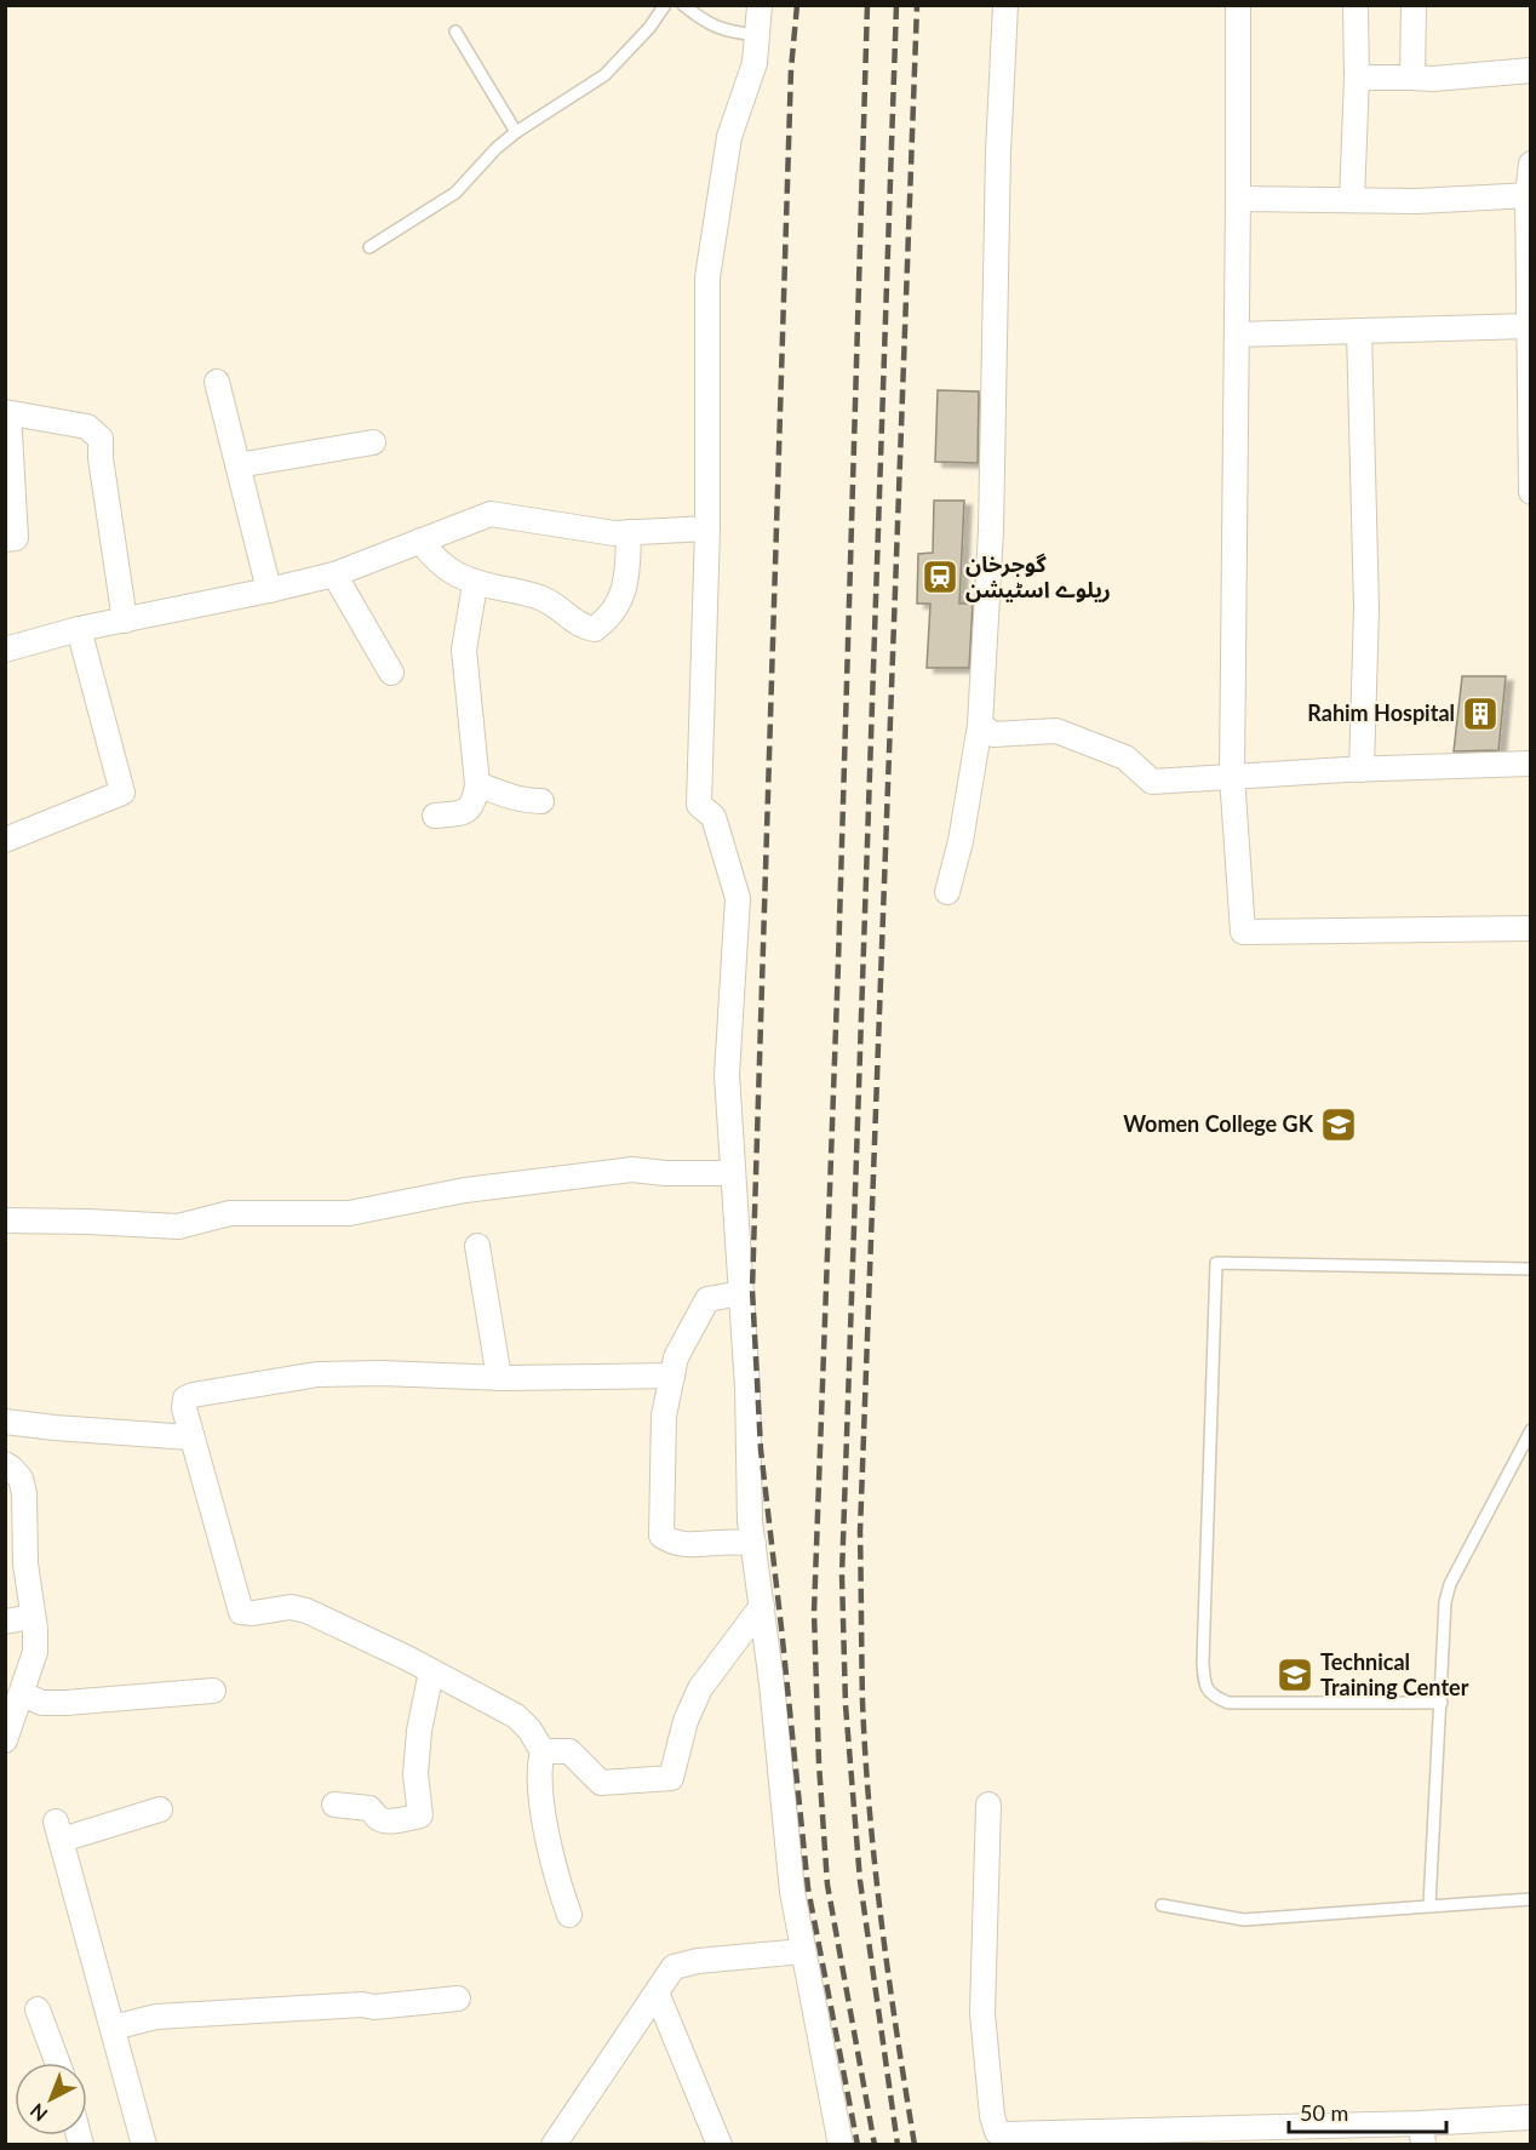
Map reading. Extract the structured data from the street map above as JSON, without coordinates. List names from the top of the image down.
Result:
{
  "places": {
    "station": ["گوجرخان ریلوے اسٹیشن"],
    "building": ["Rahim Hospital"],
    "school or university": ["Women College GK", "Technical Training Center"]
  },
  "scale_bar": "50 m",
  "north": "bottom left"
}
